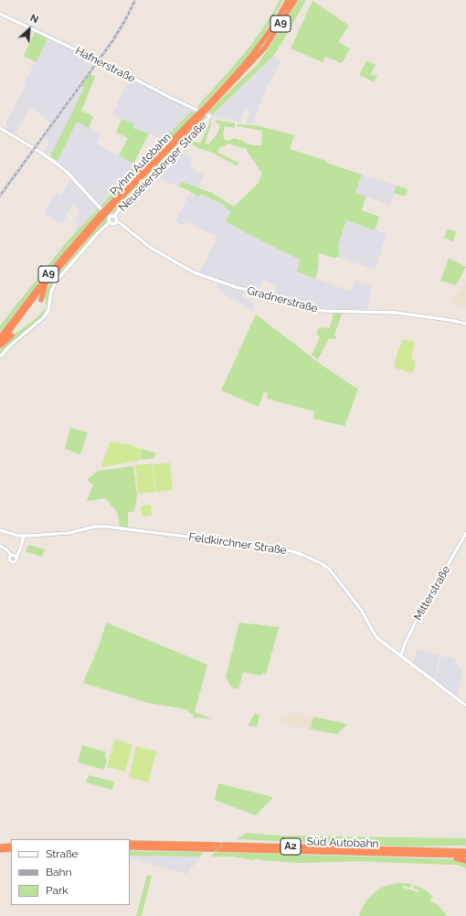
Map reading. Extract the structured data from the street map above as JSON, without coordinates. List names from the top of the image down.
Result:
{
  "streets": {
    "highway": [
      "A9",
      "Pyhrn Autobahn",
      "Süd Autobahn",
      "A2"
    ],
    "main road": [
      "Hafnerstraße",
      "Neuseiersberger Straße",
      "Gradnerstraße",
      "Feldkirchner Straße",
      "Mitterstraße"
    ]
  },
  "crossings": [
    ["Hafnerstraße", "Neuseiersberger Straße"],
    ["Feldkirchner Straße", "Mitterstraße"]
  ],
  "legend": ["Straße", "Bahn", "Park"],
  "north": "top right"
}
